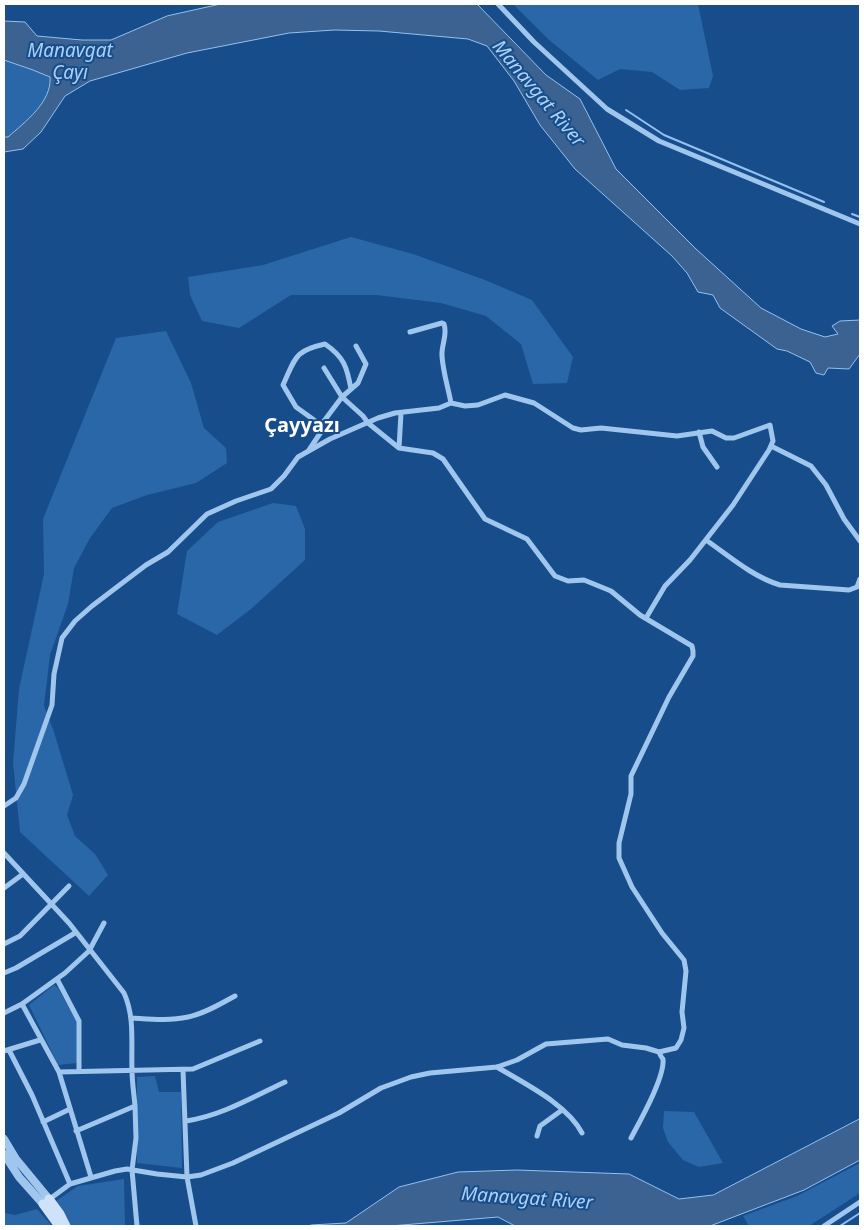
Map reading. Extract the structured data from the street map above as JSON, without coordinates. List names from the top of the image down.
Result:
{
  "districts": ["Çayyazı"],
  "water": ["Manavgat Çayı", "Manavgat River"]
}
